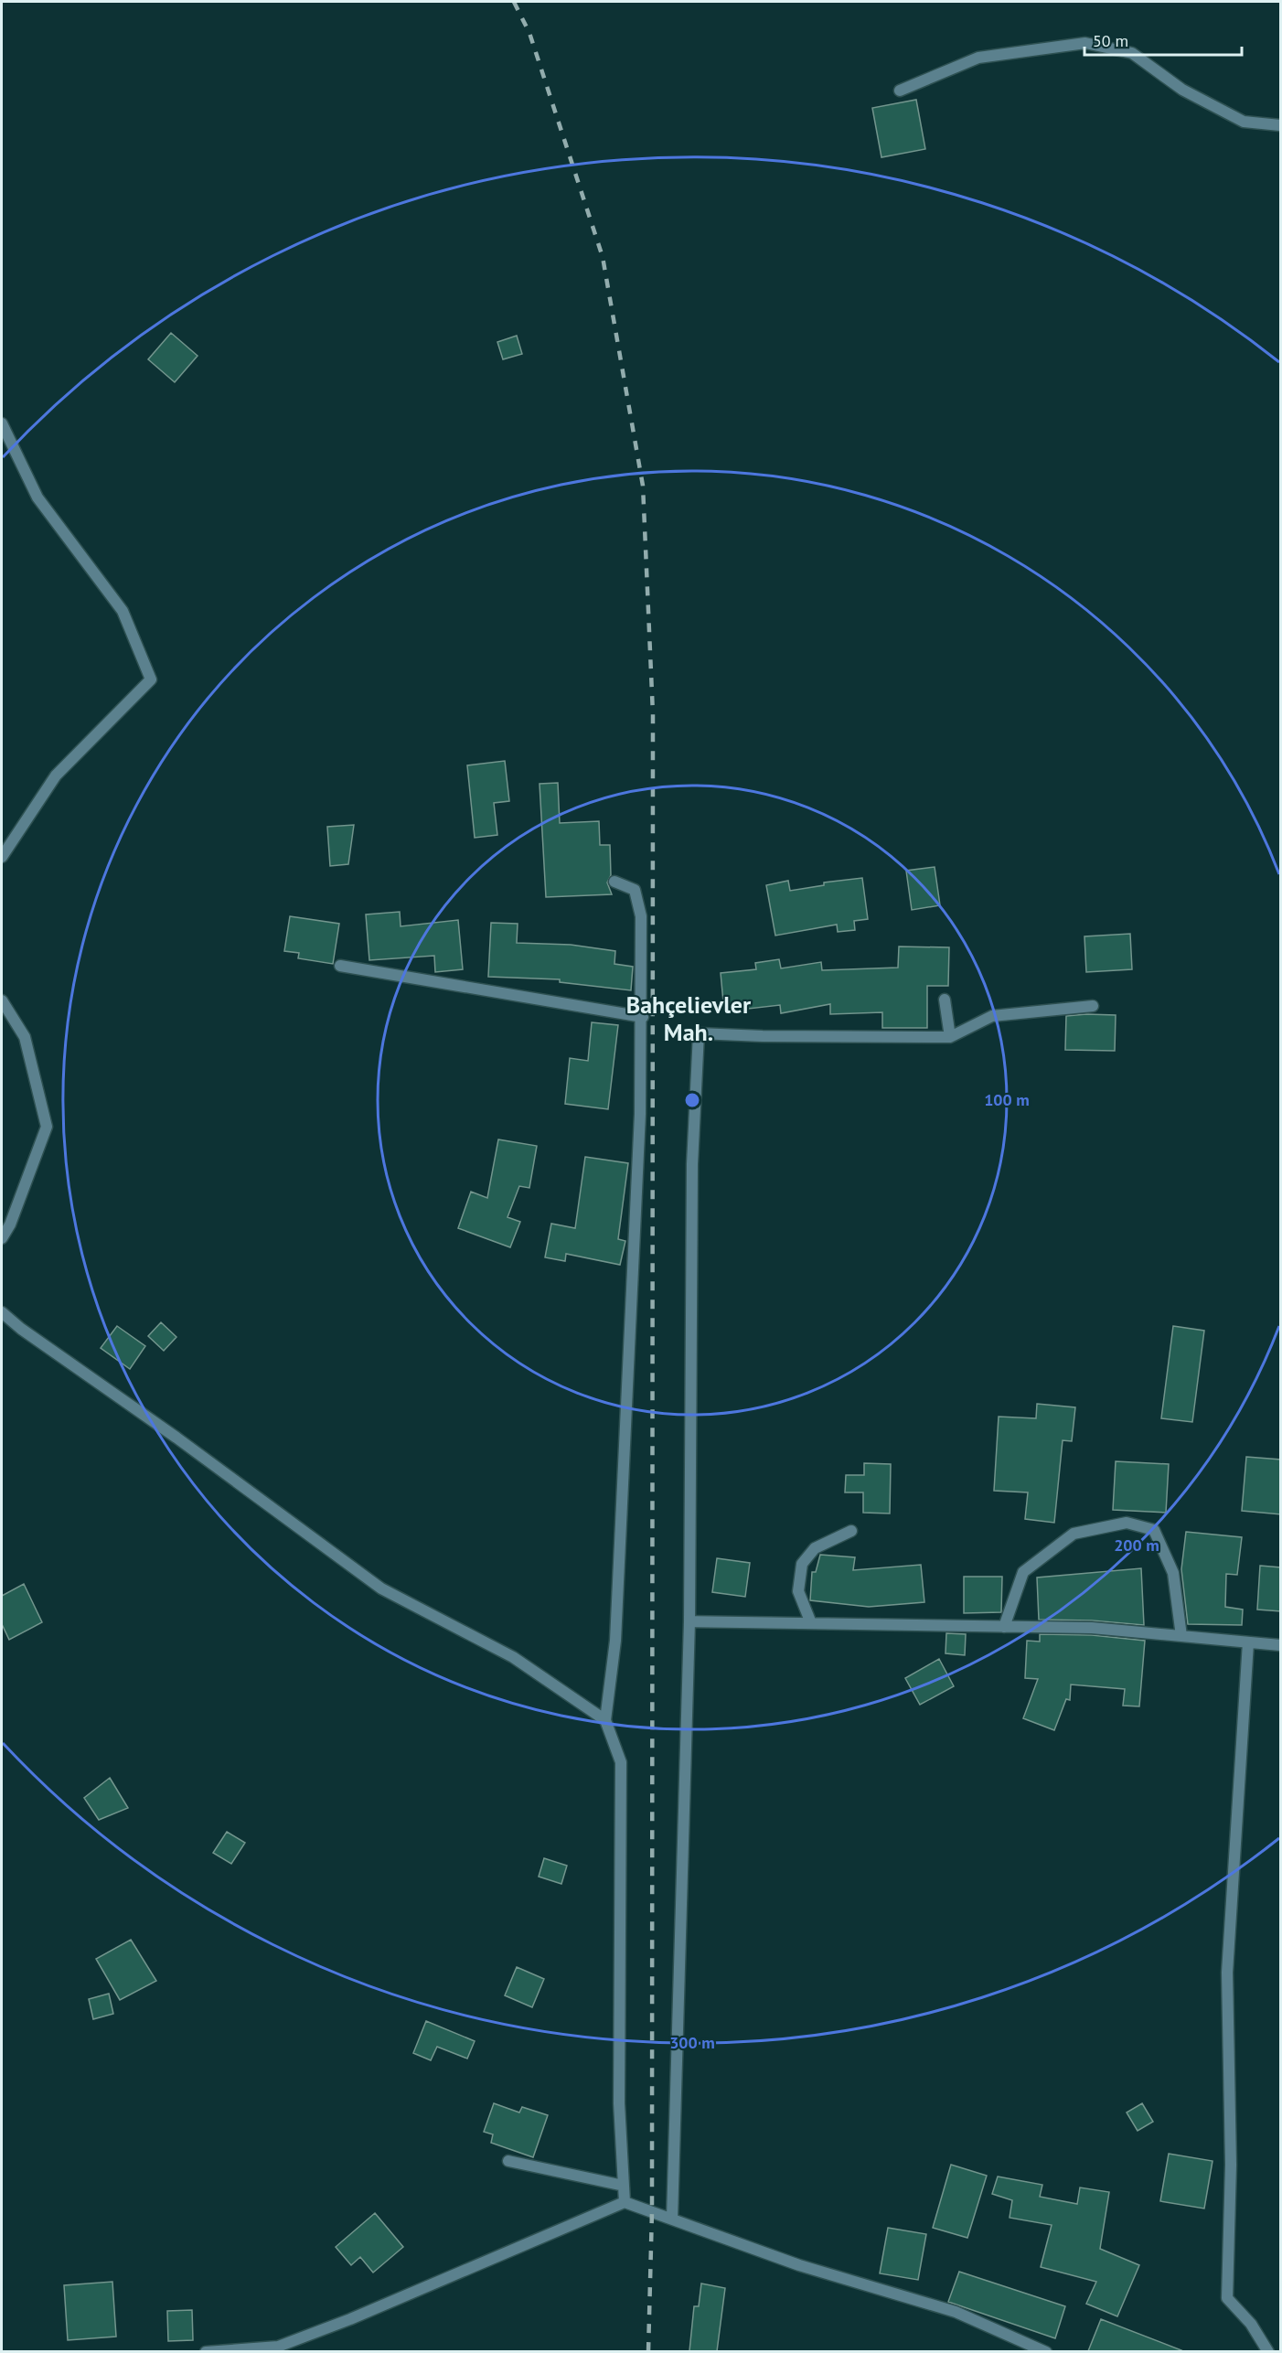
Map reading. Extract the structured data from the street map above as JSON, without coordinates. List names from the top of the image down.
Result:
{
  "districts": ["Bahçelievler Mah."],
  "scale_bar": "50 m",
  "rings": ["100 m", "200 m", "300 m"]
}
